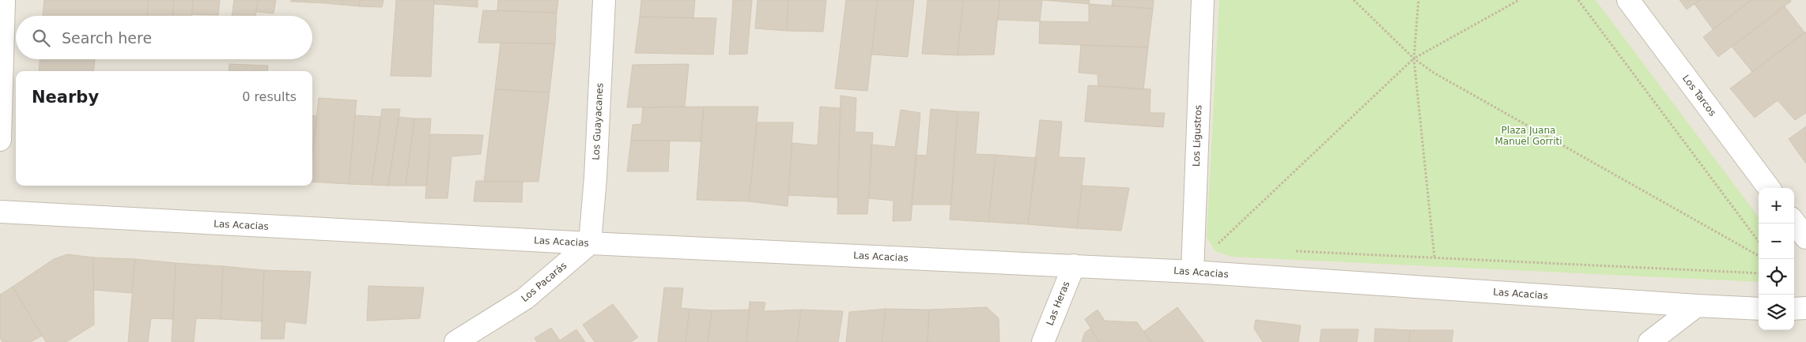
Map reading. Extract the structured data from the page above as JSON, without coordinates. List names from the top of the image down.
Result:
{
  "streets": {
    "street": [
      "Los Tarcos",
      "Los Guayacanes",
      "Los Ligustros",
      "Las Acacias",
      "Los Pacarás",
      "Las Heras"
    ]
  },
  "crossings": [
    ["Los Guayacanes", "Las Acacias"],
    ["Los Guayacanes", "Los Pacarás"],
    ["Los Ligustros", "Las Acacias"],
    ["Las Acacias", "Los Pacarás"],
    ["Las Acacias", "Las Heras"]
  ],
  "parks": ["Plaza Juana Manuel Gorriti"],
  "page": {
    "search": "Search here",
    "heading": ["Nearby", "0 results"],
    "map_buttons": ["+", "−"]
  }
}
